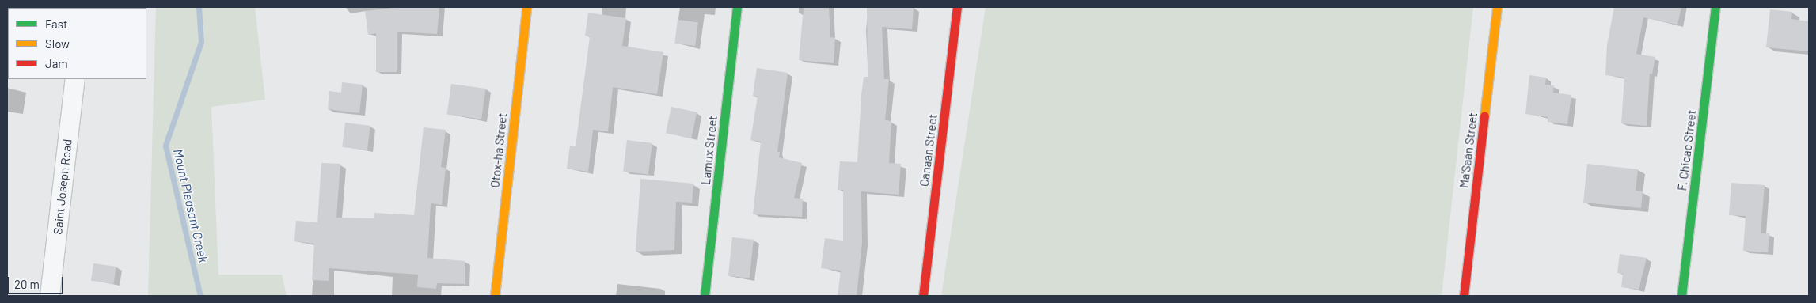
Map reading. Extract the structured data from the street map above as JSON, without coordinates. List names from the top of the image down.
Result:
{
  "streets": {
    "street": [
      "Otox-ha Street",
      "Lamux Street",
      "Canaan Street",
      "Ma'Saan Street",
      "F. Chicac Street",
      "Saint Joseph Road"
    ]
  },
  "water": ["Mount Pleasant Creek"],
  "legend": ["Fast", "Slow", "Jam"],
  "scale_bar": "20 m"
}
